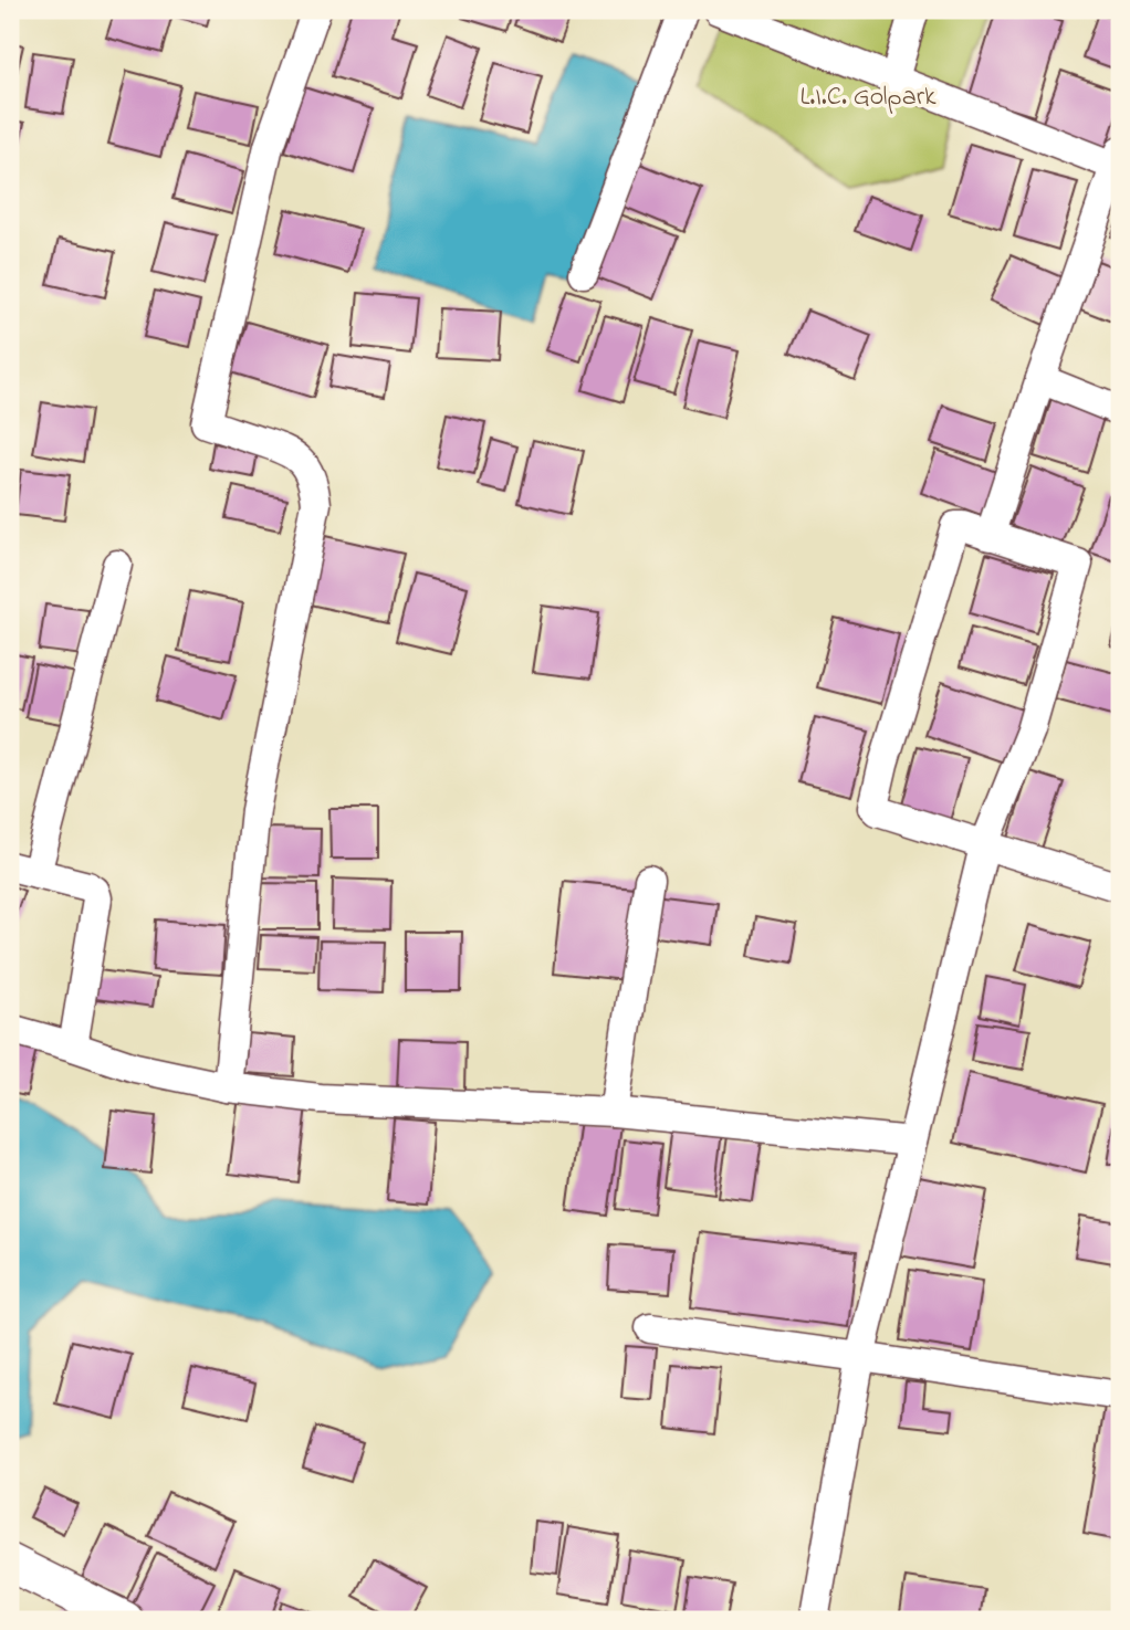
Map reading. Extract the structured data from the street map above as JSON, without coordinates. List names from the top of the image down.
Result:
{
  "parks": ["L.I.C. Golpark"]
}
